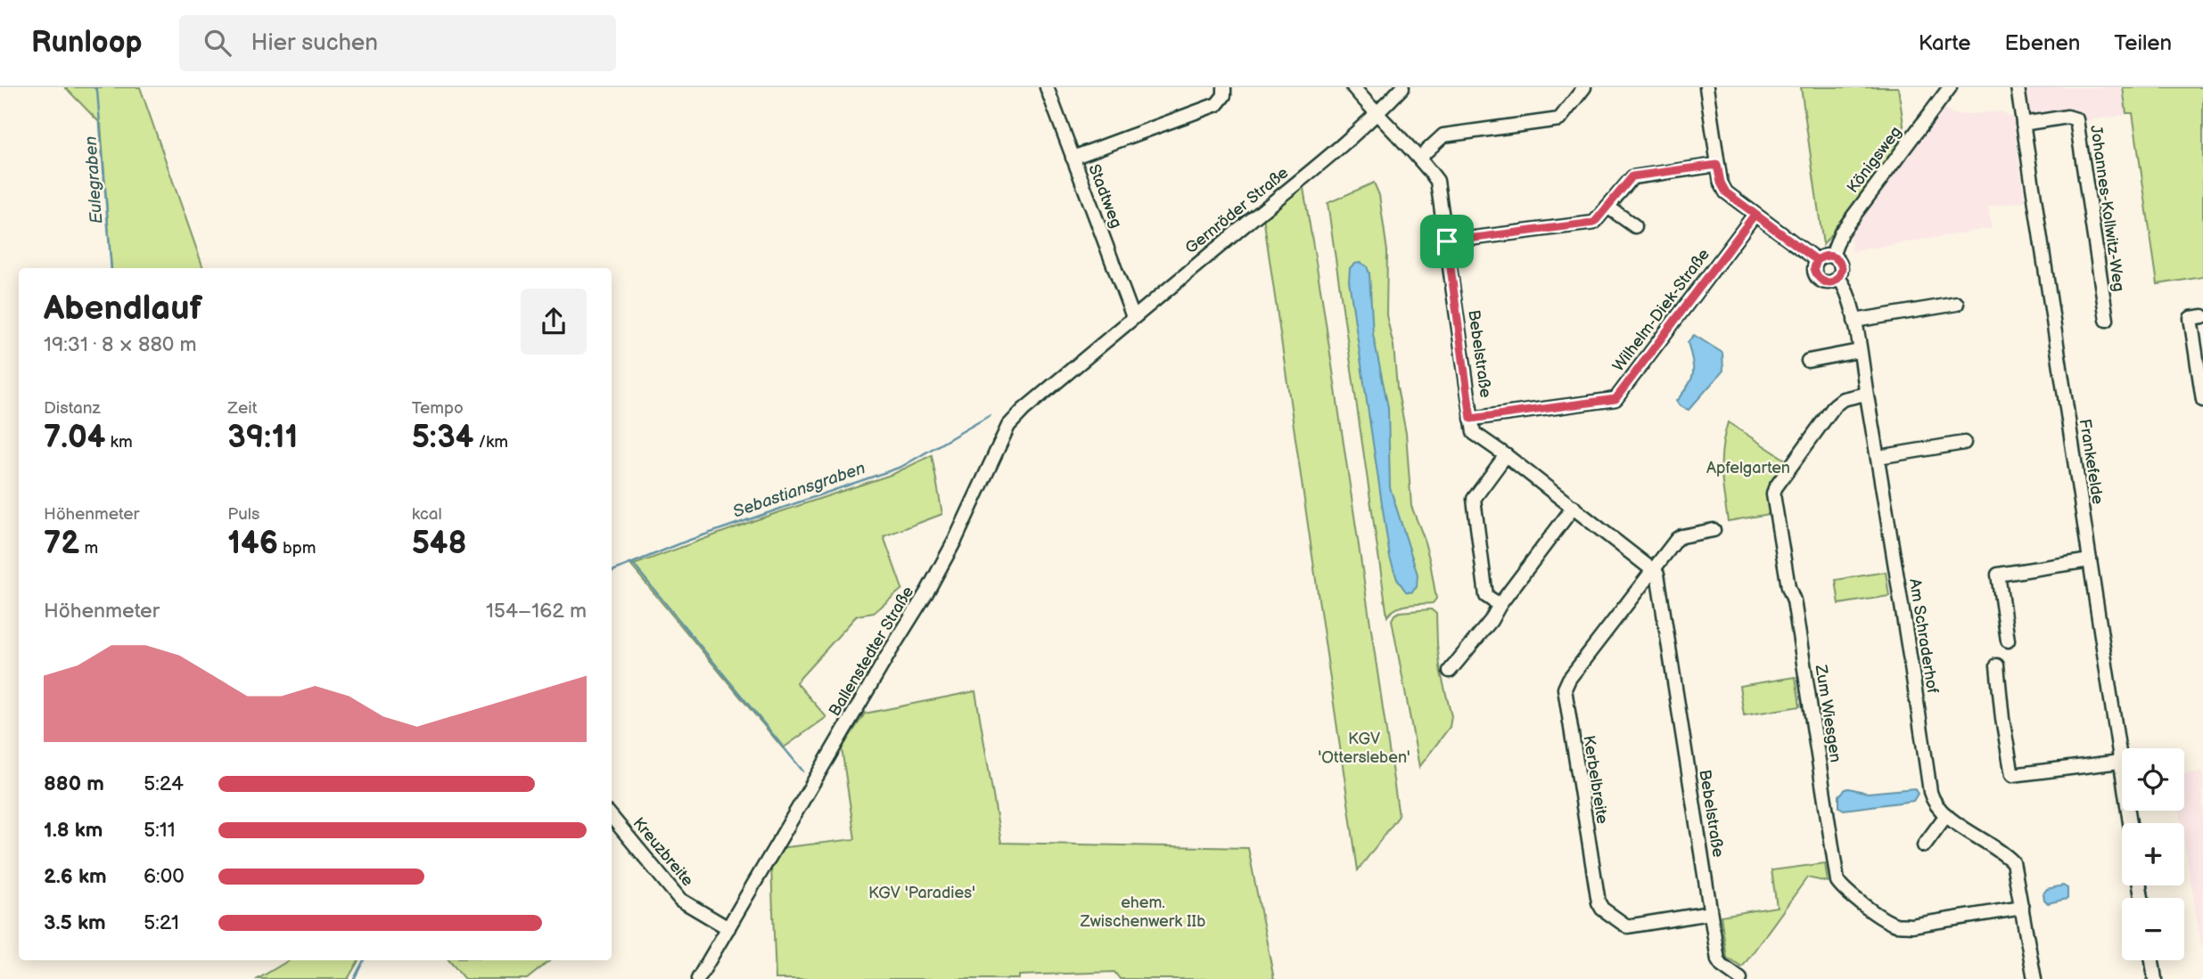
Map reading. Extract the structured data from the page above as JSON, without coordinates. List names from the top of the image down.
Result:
{
  "streets": {
    "street": [
      "Königsweg",
      "Stadtweg",
      "Johannes-Kollwitz-Weg",
      "Gernröder Straße",
      "Wilhelm-Diek-Straße",
      "Bebelstraße",
      "Frankefelde",
      "Am Schraderhof",
      "Ballenstedter Straße",
      "Zum Wiesgen",
      "Kerbelbreite",
      "Kreuzbreite"
    ]
  },
  "crossings": [
    ["Königsweg", "Am Schraderhof"],
    ["Stadtweg", "Gernröder Straße"],
    ["Johannes-Kollwitz-Weg", "Frankefelde"],
    ["Gernröder Straße", "Bebelstraße"],
    ["Gernröder Straße", "Ballenstedter Straße"],
    ["Wilhelm-Diek-Straße", "Bebelstraße"],
    ["Bebelstraße", "Kerbelbreite"],
    ["Am Schraderhof", "Zum Wiesgen"],
    ["Ballenstedter Straße", "Kreuzbreite"]
  ],
  "water": ["Eulegraben", "Sebastiansgraben"],
  "parks": [
    "Apfelgarten",
    "KGV 'Ottersleben'",
    "KGV 'Paradies'",
    "ehem. Zwischenwerk IIb"
  ],
  "page": {
    "header": "Runloop",
    "search": "Hier suchen",
    "nav": ["Karte", "Ebenen", "Teilen"],
    "heading": ["Abendlauf", "19:31 · 8 × 880 m"],
    "stats": [
      ["Distanz", "7.04 km"],
      ["Zeit", "39:11"],
      ["Tempo", "5:34 /km"],
      ["Höhenmeter", "72 m"],
      ["Puls", "146 bpm"],
      ["kcal", "548"]
    ],
    "chart": ["Höhenmeter", "154–162 m"],
    "map_buttons": ["+", "−"],
    "list": [
      {
        "name": "880 m",
        "note": "5:24"
      },
      {
        "name": "1.8 km",
        "note": "5:11"
      },
      {
        "name": "2.6 km",
        "note": "6:00"
      },
      {
        "name": "3.5 km",
        "note": "5:21"
      }
    ]
  }
}
